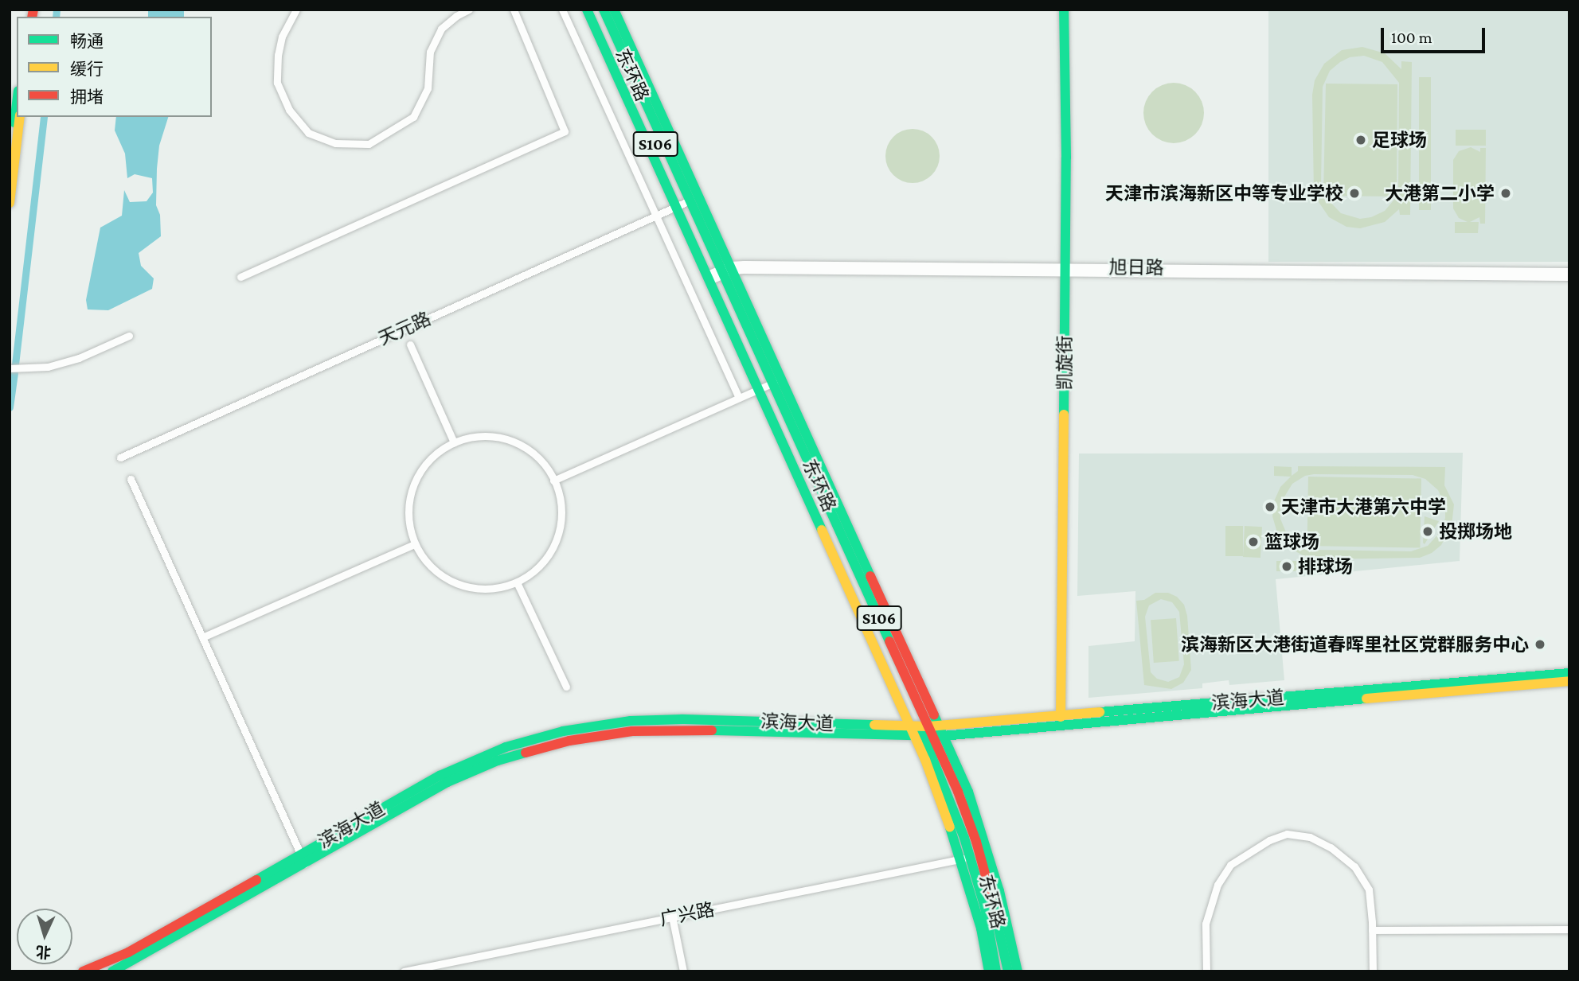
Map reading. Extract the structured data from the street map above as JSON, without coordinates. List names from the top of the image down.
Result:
{
  "streets": {
    "main road": [
      "东环路",
      "S106",
      "凯旋街",
      "滨海大道"
    ],
    "street": ["旭日路", "天元路", "广兴路"]
  },
  "crossings": [
    ["东环路", "旭日路"],
    ["东环路", "天元路"],
    ["东环路", "滨海大道"],
    ["东环路", "广兴路"],
    ["旭日路", "凯旋街"],
    ["凯旋街", "滨海大道"]
  ],
  "places": [
    "足球场",
    "天津市滨海新区中等专业学校",
    "大港第二小学",
    "天津市大港第六中学",
    "投掷场地",
    "篮球场",
    "排球场",
    "滨海新区大港街道春晖里社区党群服务中心"
  ],
  "legend": ["畅通", "缓行", "拥堵"],
  "scale_bar": "100 m",
  "north": "bottom"
}
